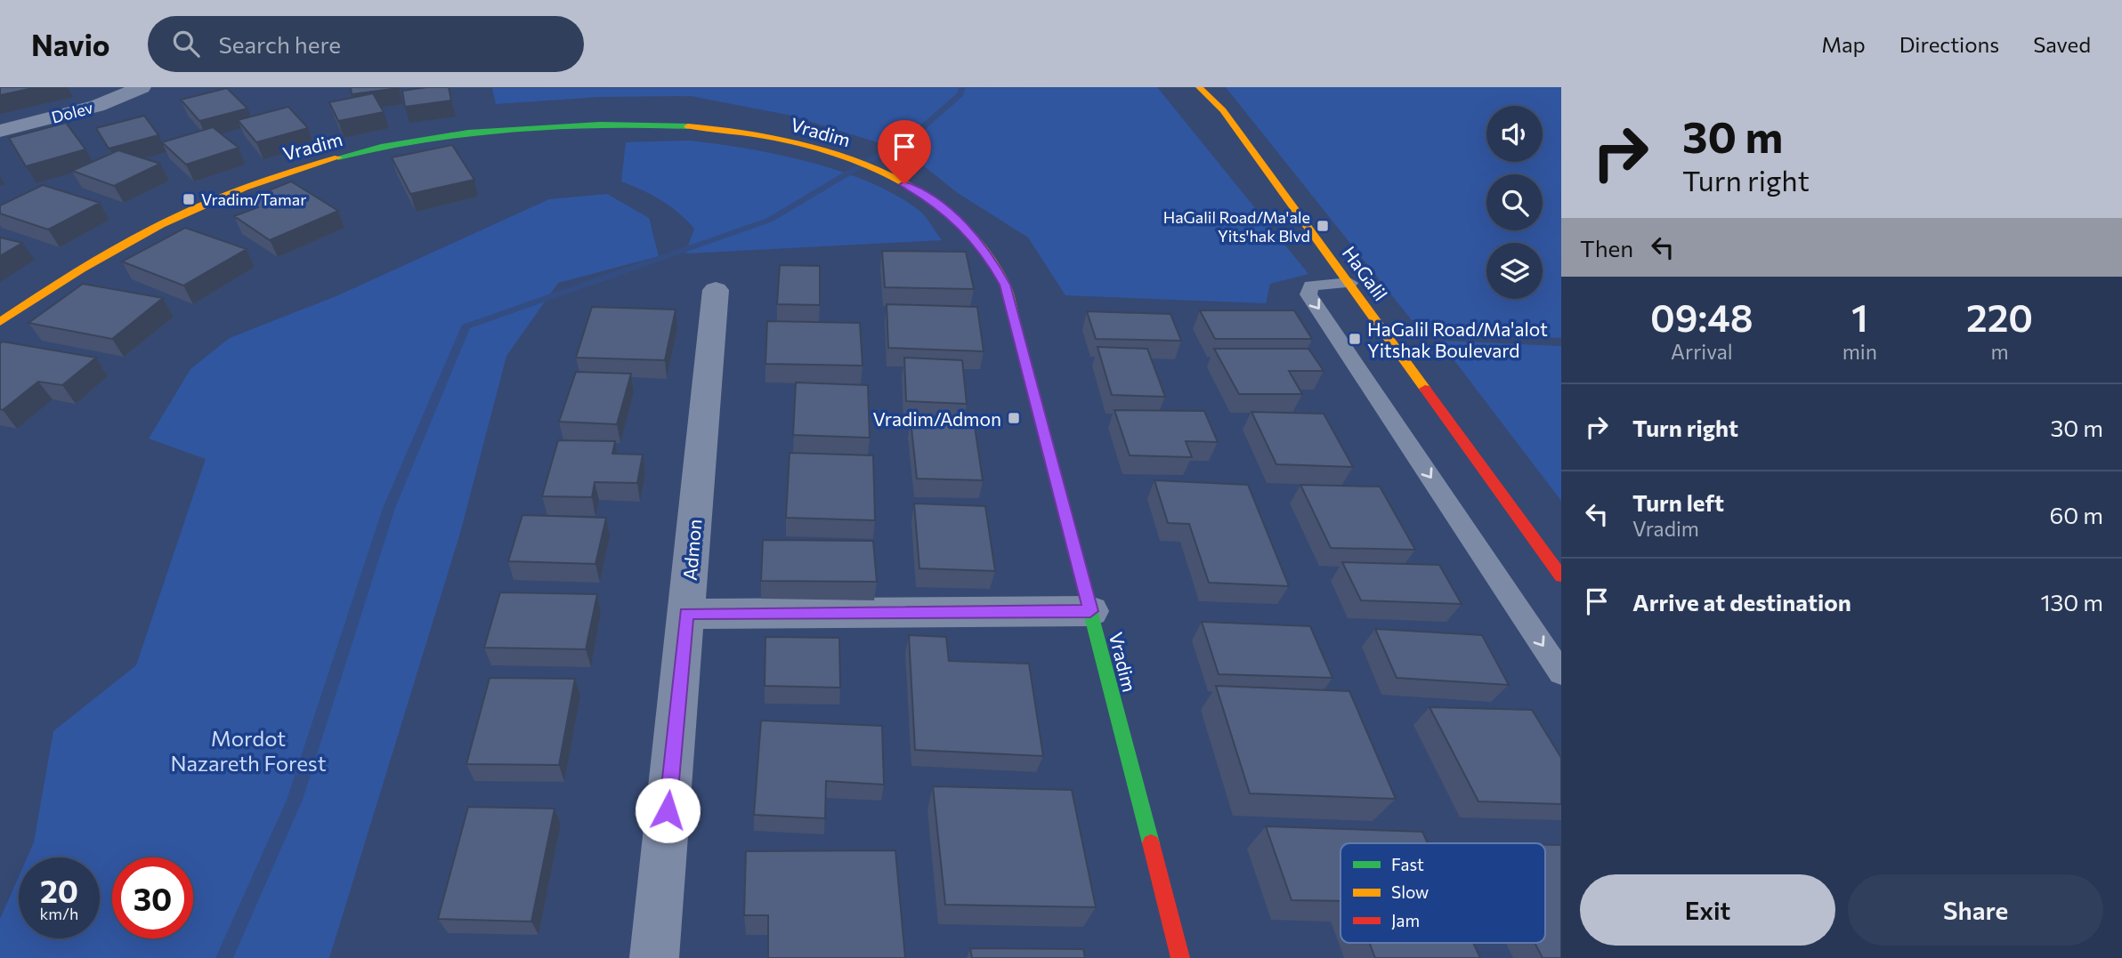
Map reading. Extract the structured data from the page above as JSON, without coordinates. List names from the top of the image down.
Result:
{
  "streets": {
    "street": [
      "Dolev",
      "Vradim",
      "HaGalil",
      "Admon"
    ]
  },
  "parks": ["Mordot Nazareth Forest"],
  "places": {
    "transit": [
      "Vradim/Tamar",
      "HaGalil Road/Ma'ale Yits'hak Blvd",
      "HaGalil Road/Ma'alot Yitshak Boulevard",
      "Vradim/Admon"
    ]
  },
  "legend": ["Fast", "Slow", "Jam"],
  "page": {
    "header": "Navio",
    "search": "Search here",
    "nav": ["Map", "Directions", "Saved"],
    "turn": ["30 m", "Turn right"],
    "then": "Then",
    "eta": [
      "09:48",
      "Arrival",
      "1",
      "min",
      "220",
      "m"
    ],
    "list": [
      {
        "name": "Turn right",
        "value": "30 m"
      },
      {
        "name": "Turn left",
        "note": "Vradim",
        "value": "60 m"
      },
      {
        "name": "Arrive at destination",
        "value": "130 m"
      }
    ],
    "speed": "20 km/h",
    "limit": "30",
    "buttons": ["Exit", "Share"]
  }
}
